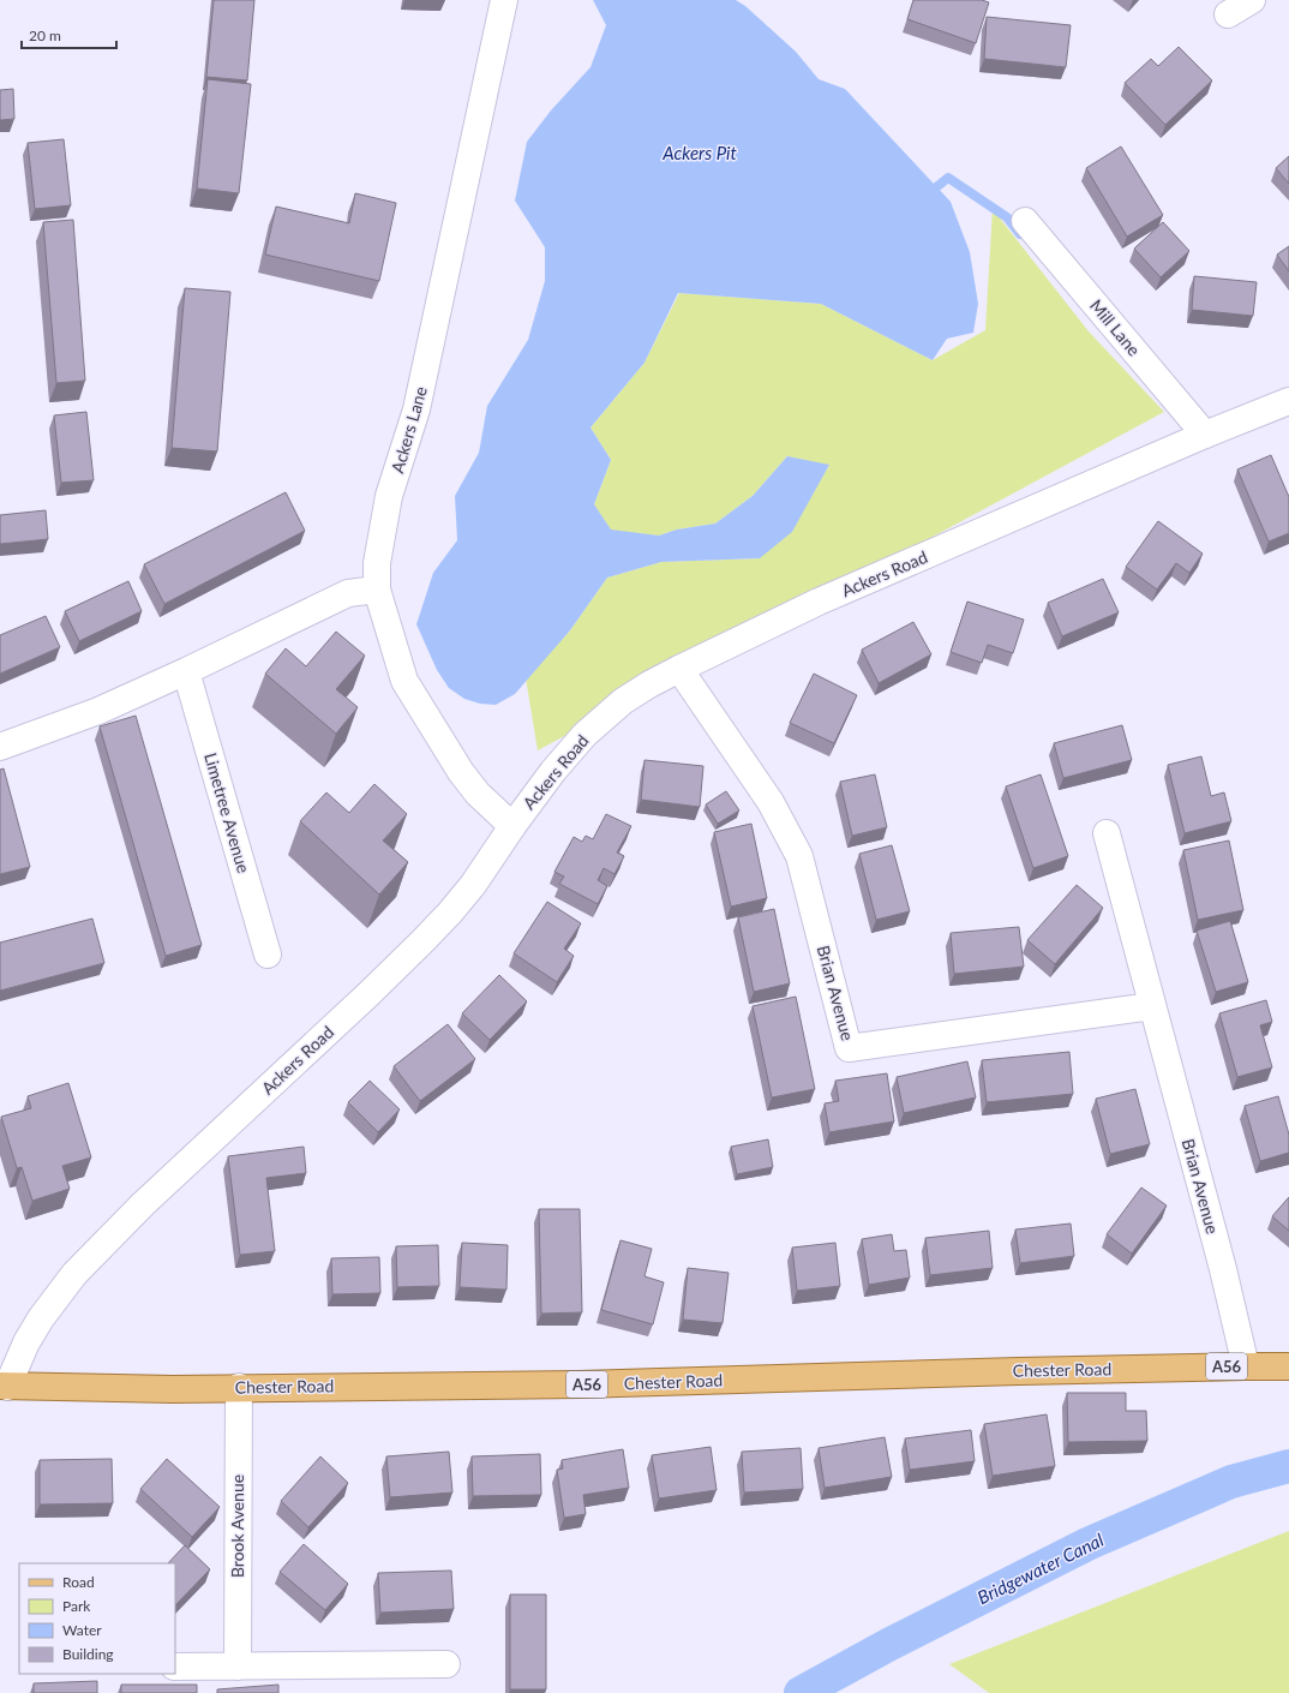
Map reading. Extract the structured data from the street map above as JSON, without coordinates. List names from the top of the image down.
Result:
{
  "streets": {
    "main road": ["A56", "Chester Road"],
    "street": [
      "Mill Lane",
      "Ackers Lane",
      "Ackers Road",
      "Limetree Avenue",
      "Brian Avenue",
      "Brook Avenue"
    ]
  },
  "crossings": [
    ["Mill Lane", "Ackers Road"],
    ["Ackers Lane", "Ackers Road"],
    ["Ackers Road", "Brian Avenue"],
    ["Ackers Road", "Chester Road"],
    ["Brian Avenue", "Chester Road"],
    ["Chester Road", "Brook Avenue"]
  ],
  "water": ["Ackers Pit", "Bridgewater Canal"],
  "legend": [
    "Road",
    "Park",
    "Water",
    "Building"
  ],
  "scale_bar": "20 m"
}
